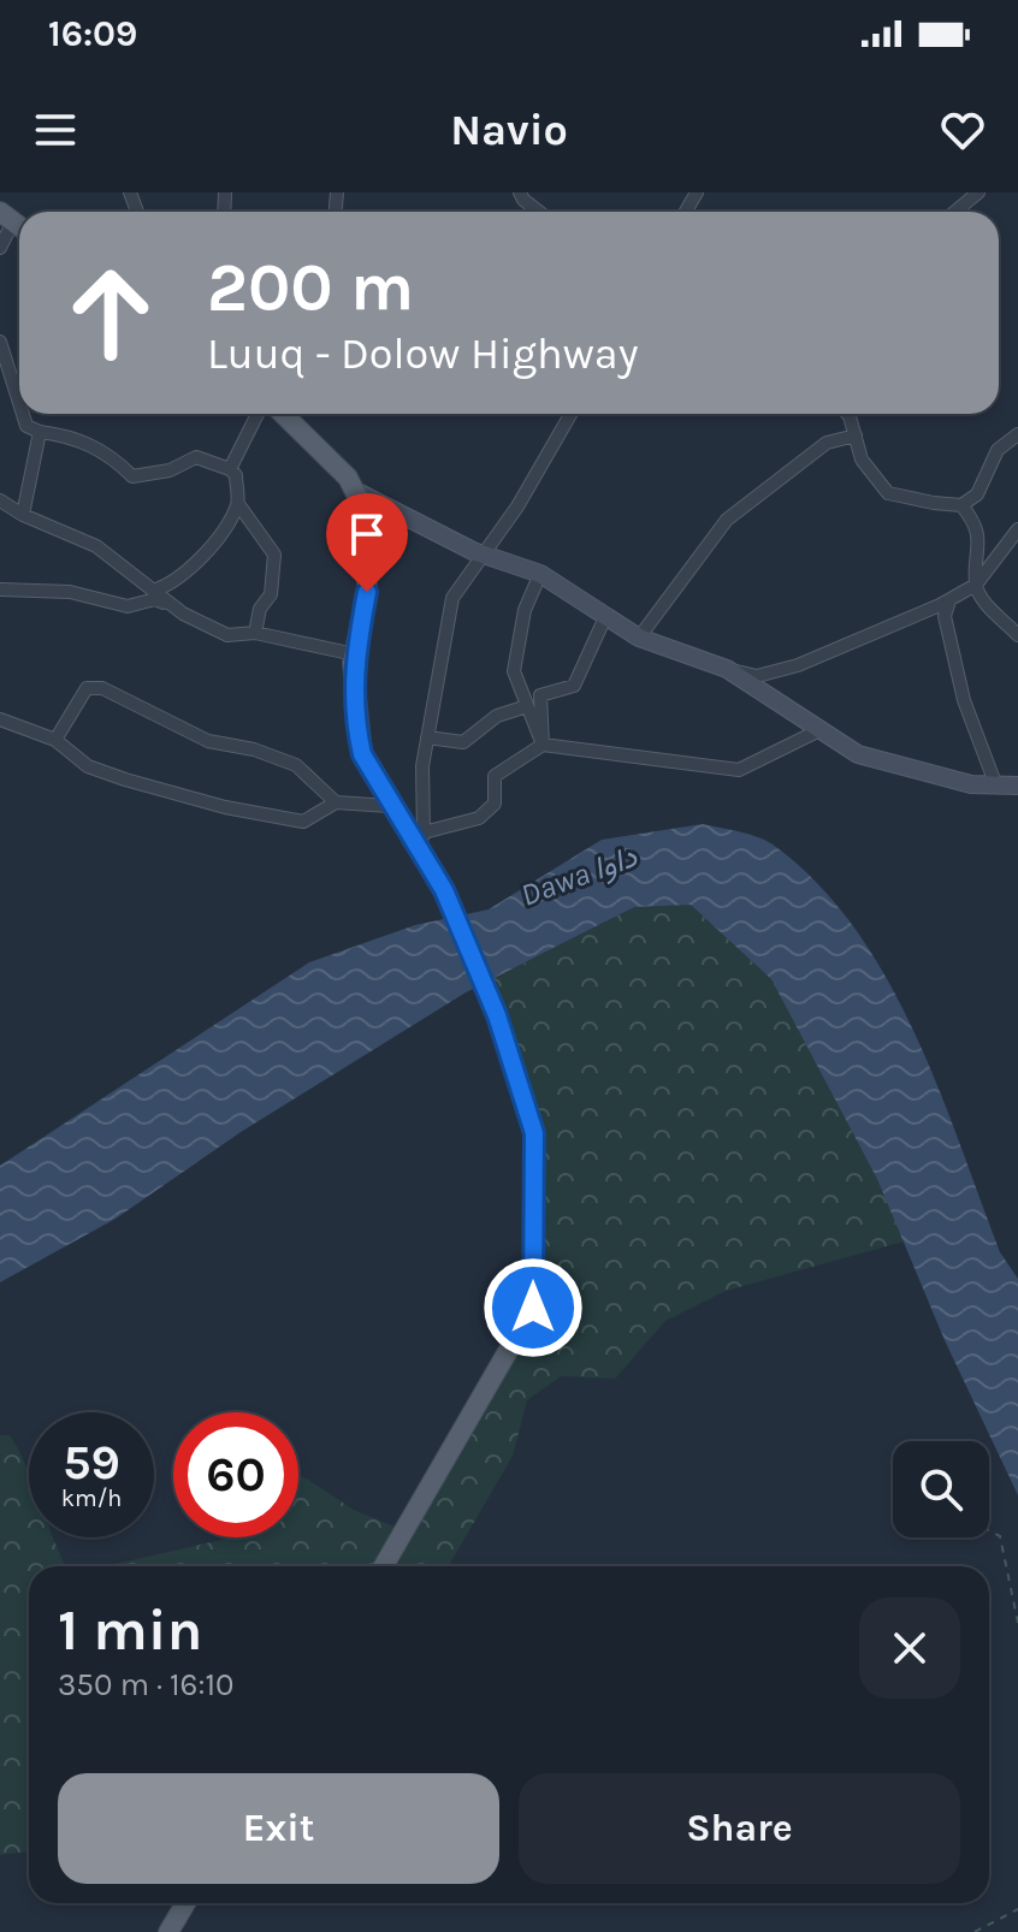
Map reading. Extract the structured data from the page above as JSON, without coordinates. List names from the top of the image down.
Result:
{
  "water": ["Dawa داوا"],
  "page": {
    "status": "16:09",
    "header": "Navio",
    "turn": ["200 m", "Luuq - Dolow Highway"],
    "speed": "59 km/h",
    "limit": "60",
    "heading": ["1 min", "350 m · 16:10"],
    "buttons": ["Exit", "Share"]
  }
}
